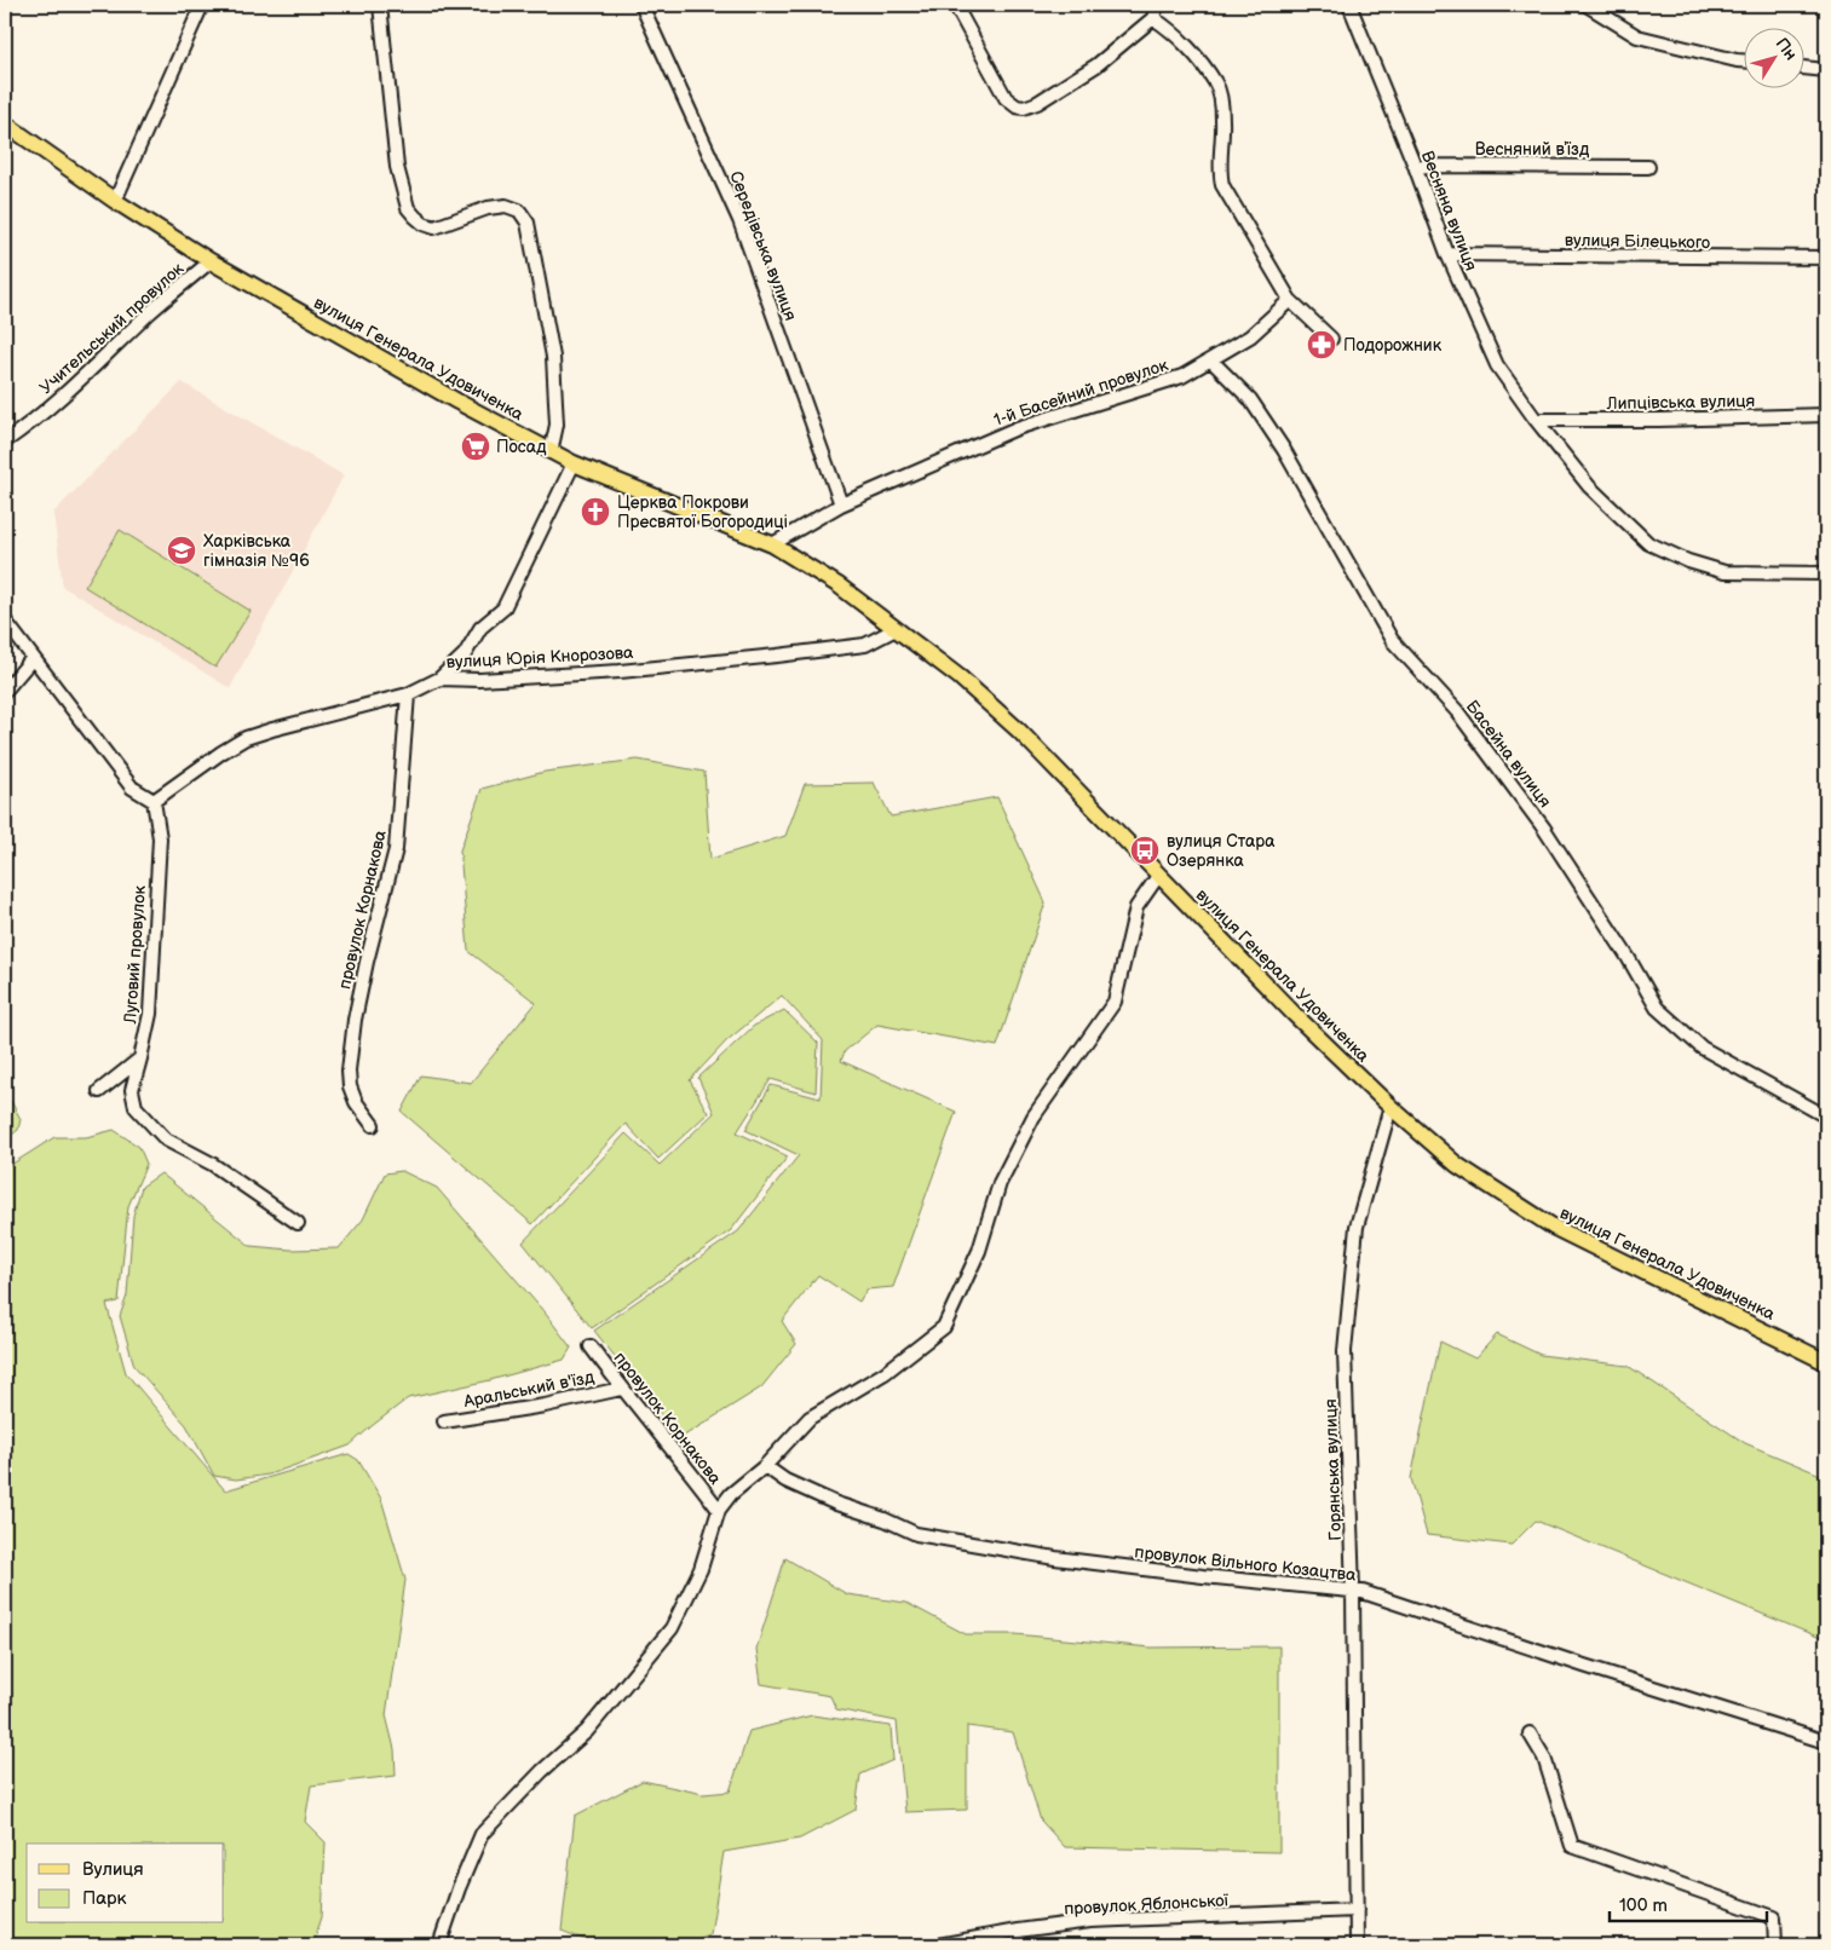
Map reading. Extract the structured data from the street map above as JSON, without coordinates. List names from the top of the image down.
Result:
{
  "streets": {
    "main road": ["вулиця Генерала Удовиченка"],
    "street": [
      "Весняний вʼїзд",
      "Весняна вулиця",
      "вулиця Білецького",
      "Середівська вулиця",
      "Учительський провулок",
      "1-й Басейний провулок",
      "Липцівська вулиця",
      "вулиця Юрія Кнорозова",
      "Басейна вулиця",
      "провулок Корнакова",
      "Луговий провулок",
      "Аральський в'їзд",
      "Горянська вулиця",
      "провулок Вільного Козацтва",
      "провулок Яблонської"
    ]
  },
  "crossings": [
    ["Весняний вʼїзд", "Весняна вулиця"],
    ["Весняна вулиця", "вулиця Білецького"],
    ["Весняна вулиця", "Липцівська вулиця"],
    ["Середівська вулиця", "1-й Басейний провулок"],
    ["Учительський провулок", "вулиця Генерала Удовиченка"],
    ["вулиця Генерала Удовиченка", "1-й Басейний провулок"],
    ["вулиця Генерала Удовиченка", "вулиця Юрія Кнорозова"],
    ["вулиця Генерала Удовиченка", "Горянська вулиця"],
    ["1-й Басейний провулок", "Басейна вулиця"],
    ["вулиця Юрія Кнорозова", "провулок Корнакова"],
    ["вулиця Юрія Кнорозова", "Луговий провулок"],
    ["провулок Корнакова", "Аральський в'їзд"],
    ["Горянська вулиця", "провулок Вільного Козацтва"],
    ["Горянська вулиця", "провулок Яблонської"]
  ],
  "places": {
    "pharmacy": ["Подорожник"],
    "supermarket": ["Посад"],
    "church": ["Церква Покрови Пресвятої Богородиці"],
    "school or university": ["Харківська гімназія №96"],
    "bus stop": ["вулиця Стара Озерянка"]
  },
  "legend": ["Вулиця", "Парк"],
  "scale_bar": "100 m",
  "north": "top right"
}
